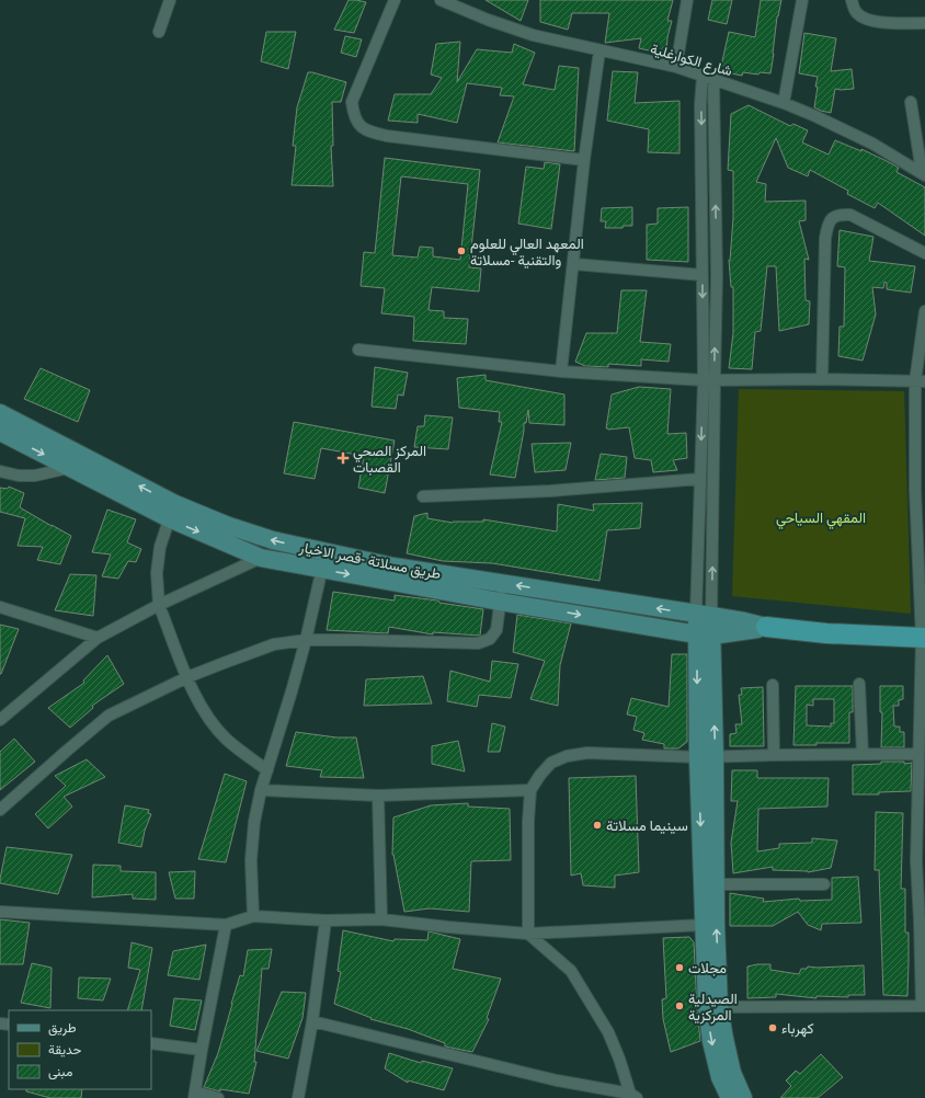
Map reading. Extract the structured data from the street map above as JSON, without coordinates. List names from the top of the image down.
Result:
{
  "streets": {
    "main road": ["طريق مسلاتة -قصر الاخيار"],
    "street": ["شارع الكوارغلية"]
  },
  "parks": ["المقهي السياحي"],
  "places": {
    "other": [
      "المعهد العالي للعلوم والتقنية -مسلاتة",
      "سينيما مسلاتة",
      "مجلات",
      "الصيدلية المركزية",
      "كهرباء"
    ],
    "health": ["المركز الصحي القصبات"]
  },
  "legend": ["طريق", "حديقة", "مبنى"]
}
